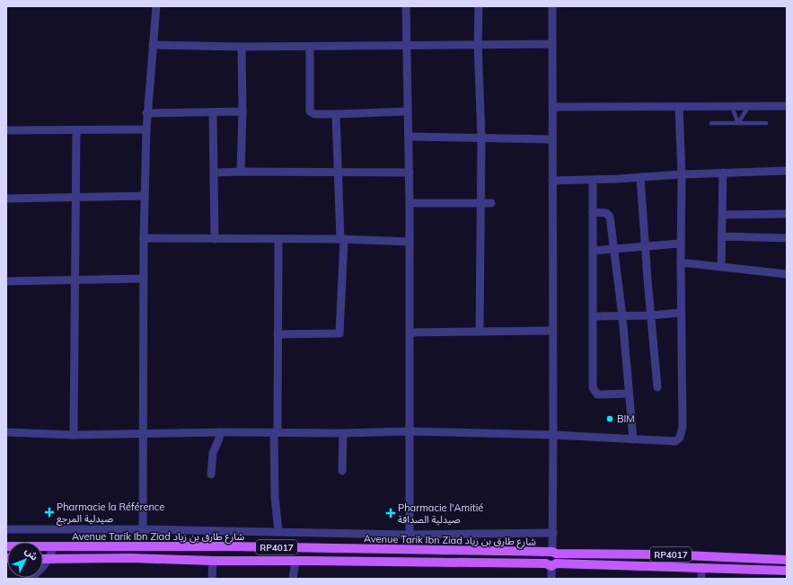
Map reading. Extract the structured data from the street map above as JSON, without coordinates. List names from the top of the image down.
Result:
{
  "streets": {
    "main road": ["Avenue Tarik Ibn Ziad شارع طارق بن زياد", "RP4017"]
  },
  "crossings": [
    ["Avenue Tarik Ibn Ziad شارع طارق بن زياد", "RP4017"]
  ],
  "places": {
    "other": ["BIM"],
    "health": ["Pharmacie la Référence صيدلية المرجع", "Pharmacie l'Amitié صيدلية الصداقة"]
  },
  "north": "top right"
}
